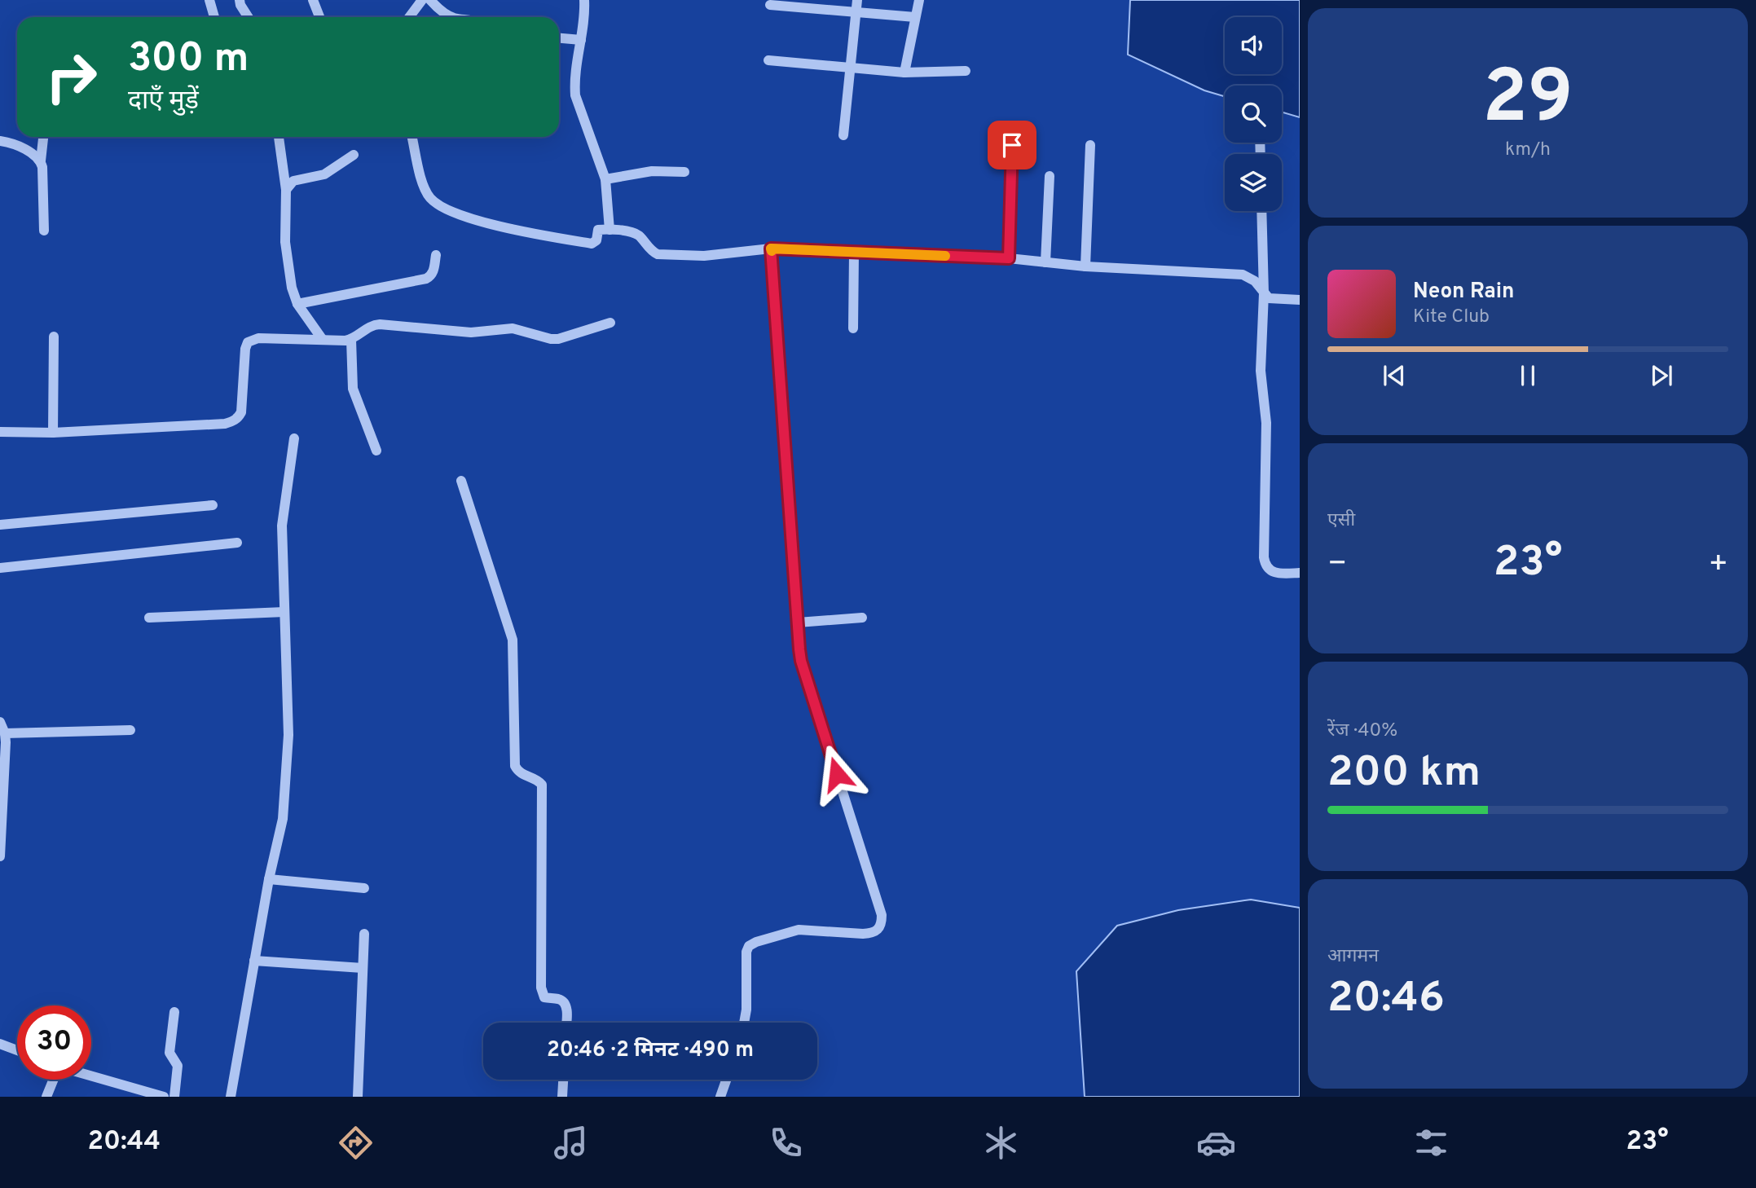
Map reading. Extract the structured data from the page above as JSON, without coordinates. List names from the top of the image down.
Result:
{
  "page": {
    "tile": [
      ["29", "km/h"],
      "एसी",
      ["रेंज · 40%", "200 km"],
      ["आगमन", "20:46"]
    ],
    "turn": ["300 m", "दाएँ मुड़ें"],
    "song": ["Neon Rain", "Kite Club"],
    "heat": ["−", "23°", "+"],
    "limit": "30",
    "trip": "20:46 · 2 मिनट · 490 m",
    "tabs": ["20:44", "23°"]
  }
}
